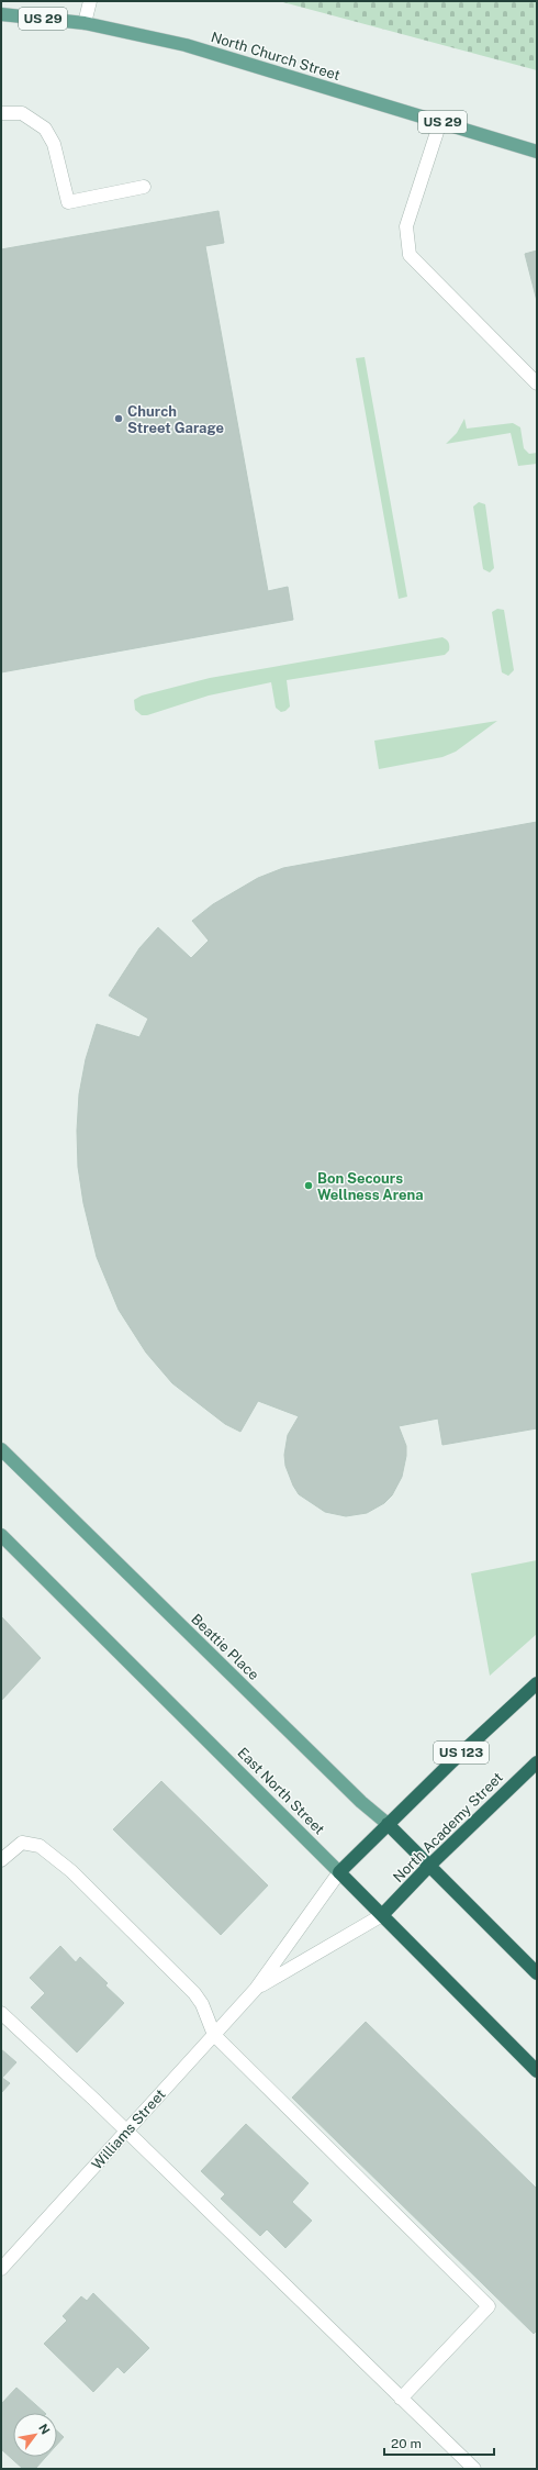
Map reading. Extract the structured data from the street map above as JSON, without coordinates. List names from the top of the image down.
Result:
{
  "streets": {
    "highway": [
      "Beattie Place",
      "US 123",
      "East North Street",
      "North Academy Street"
    ],
    "main road": ["US 29", "North Church Street"],
    "street": ["Williams Street"]
  },
  "crossings": [
    ["Beattie Place", "US 123"],
    ["Beattie Place", "North Academy Street"],
    ["US 123", "East North Street"],
    ["US 123", "Williams Street"],
    ["East North Street", "North Academy Street"],
    ["East North Street", "Williams Street"],
    ["North Academy Street", "Williams Street"]
  ],
  "places": ["Church Street Garage", "Bon Secours Wellness Arena"],
  "scale_bar": "20 m",
  "north": "top right"
}
